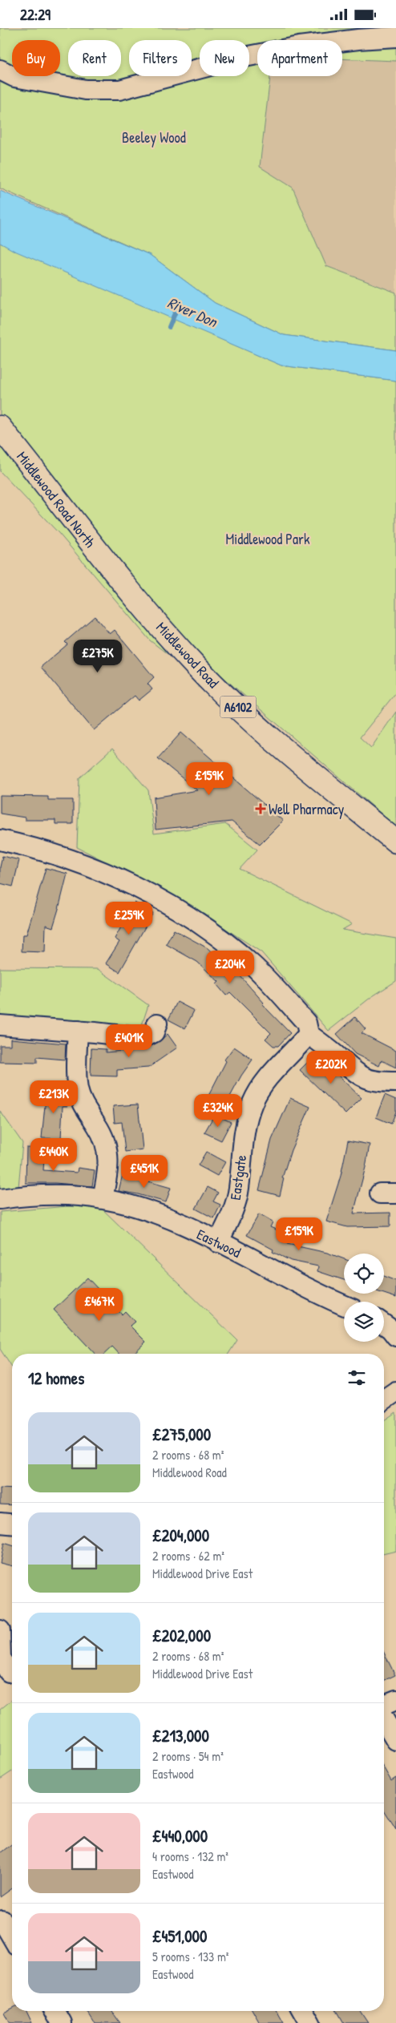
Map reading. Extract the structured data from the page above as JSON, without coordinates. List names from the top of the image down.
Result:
{
  "streets": {
    "main road": ["Middlewood Road North", "Middlewood Road", "A6102"],
    "street": ["Eastgate", "Eastwood"]
  },
  "crossings": [
    ["Middlewood Road North", "Middlewood Road"],
    ["Eastgate", "Eastwood"]
  ],
  "water": ["River Don"],
  "parks": ["Beeley Wood", "Middlewood Park"],
  "places": {
    "health": ["Well Pharmacy"]
  },
  "page": {
    "status": "22:29",
    "chip": [
      "Buy",
      "Rent",
      "Filters",
      "New",
      "Apartment"
    ],
    "price": [
      "£275K",
      "£159K",
      "£259K",
      "£204K",
      "£401K",
      "£202K",
      "£213K",
      "£324K",
      "£440K",
      "£451K",
      "£159K",
      "£467K"
    ],
    "heading": "12 homes",
    "list": [
      {
        "name": "£275,000",
        "note": "2 rooms · 68 m² · Middlewood Road"
      },
      {
        "name": "£204,000",
        "note": "2 rooms · 62 m² · Middlewood Drive East"
      },
      {
        "name": "£202,000",
        "note": "2 rooms · 68 m² · Middlewood Drive East"
      },
      {
        "name": "£213,000",
        "note": "2 rooms · 54 m² · Eastwood"
      },
      {
        "name": "£440,000",
        "note": "4 rooms · 132 m² · Eastwood"
      },
      {
        "name": "£451,000",
        "note": "5 rooms · 133 m² · Eastwood"
      }
    ]
  }
}
